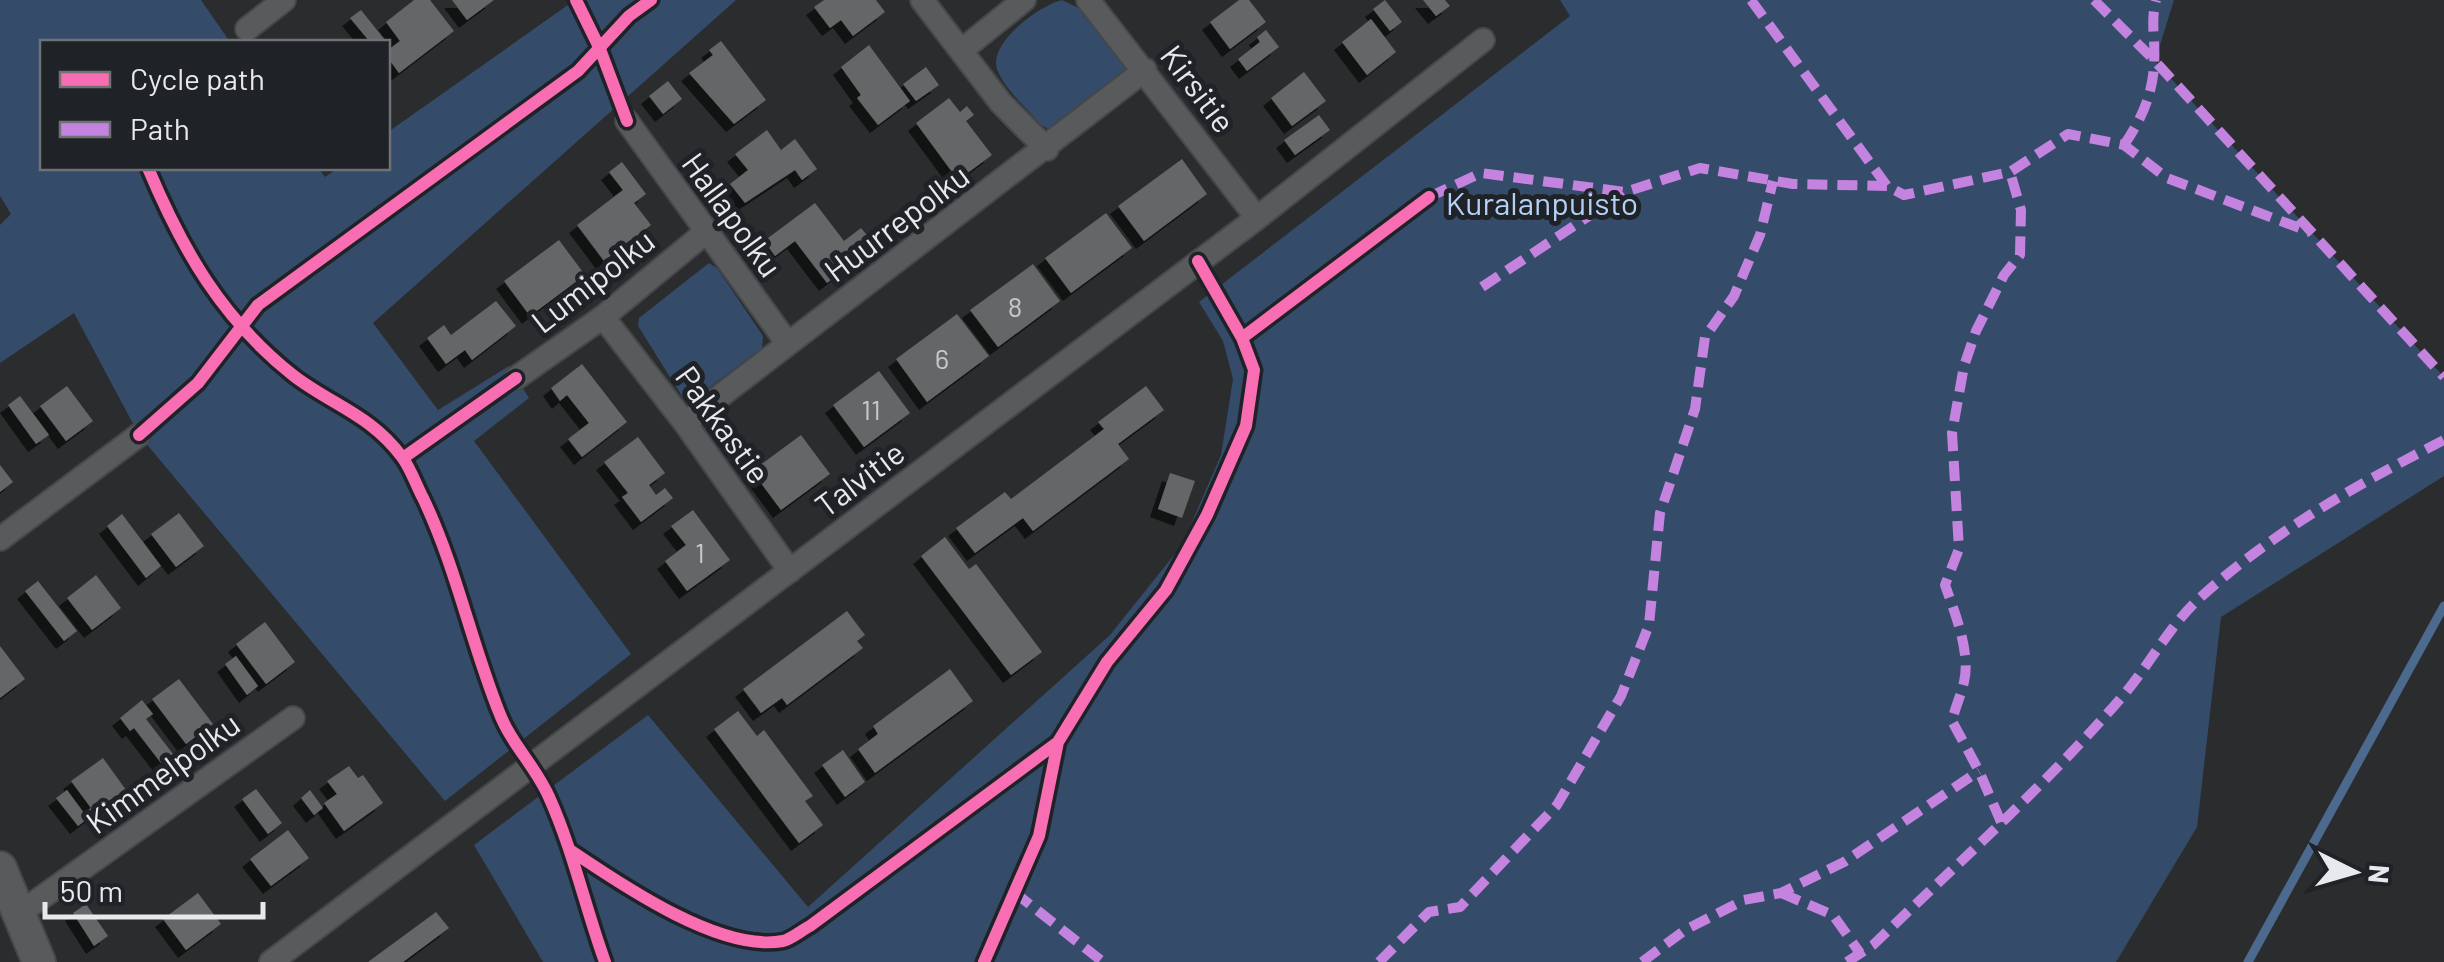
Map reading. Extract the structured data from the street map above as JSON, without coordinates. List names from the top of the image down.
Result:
{
  "streets": {
    "street": [
      "Kirsitie",
      "Hallapolku",
      "Huurrepolku",
      "Lumipolku",
      "Pakkastie",
      "Talvitie",
      "Kimmelpolku"
    ]
  },
  "crossings": [
    ["Kirsitie", "Huurrepolku"],
    ["Kirsitie", "Talvitie"],
    ["Hallapolku", "Huurrepolku"],
    ["Hallapolku", "Lumipolku"],
    ["Huurrepolku", "Pakkastie"],
    ["Lumipolku", "Pakkastie"],
    ["Pakkastie", "Talvitie"]
  ],
  "parks": ["Kuralanpuisto"],
  "house_numbers": [
    "8",
    "6",
    "11",
    "1"
  ],
  "legend": ["Cycle path", "Path"],
  "scale_bar": "50 m",
  "north": "right"
}
